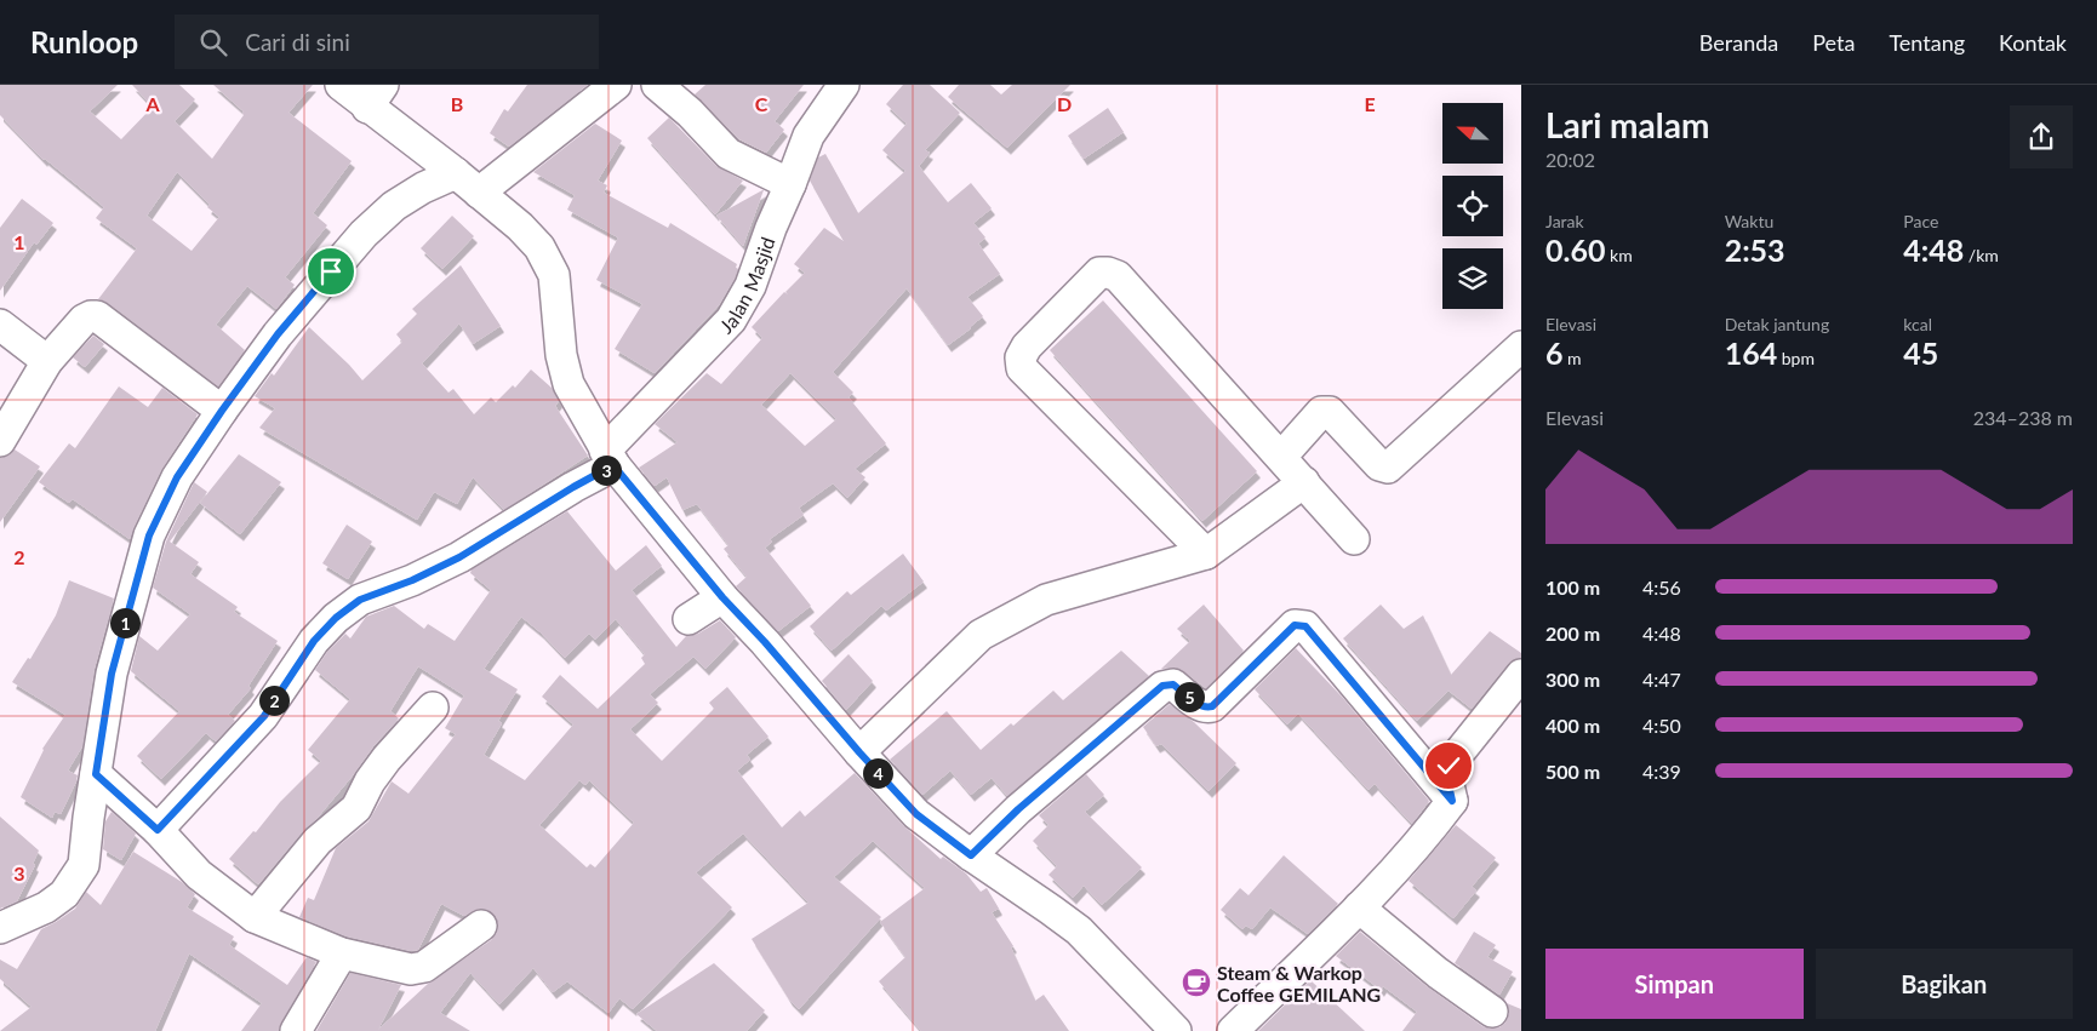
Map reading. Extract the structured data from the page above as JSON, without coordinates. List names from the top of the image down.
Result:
{
  "streets": {
    "street": ["Jalan Masjid"]
  },
  "places": {
    "cafe": ["Steam & Warkop Coffee GEMILANG"]
  },
  "north": "left",
  "page": {
    "header": "Runloop",
    "search": "Cari di sini",
    "nav": [
      "Beranda",
      "Peta",
      "Tentang",
      "Kontak"
    ],
    "heading": ["Lari malam", "20:02"],
    "stats": [
      ["Jarak", "0.60 km"],
      ["Waktu", "2:53"],
      ["Pace", "4:48 /km"],
      ["Elevasi", "6 m"],
      ["Detak jantung", "164 bpm"],
      ["kcal", "45"]
    ],
    "chart": ["Elevasi", "234–238 m"],
    "pins": [
      "3",
      "1",
      "5",
      "2",
      "4"
    ],
    "list": [
      {
        "name": "100 m",
        "note": "4:56"
      },
      {
        "name": "200 m",
        "note": "4:48"
      },
      {
        "name": "300 m",
        "note": "4:47"
      },
      {
        "name": "400 m",
        "note": "4:50"
      },
      {
        "name": "500 m",
        "note": "4:39"
      }
    ],
    "buttons": ["Simpan", "Bagikan"]
  },
  "grid": {
    "columns": [
      "A",
      "B",
      "C",
      "D",
      "E"
    ],
    "rows": ["1", "2", "3"]
  }
}
